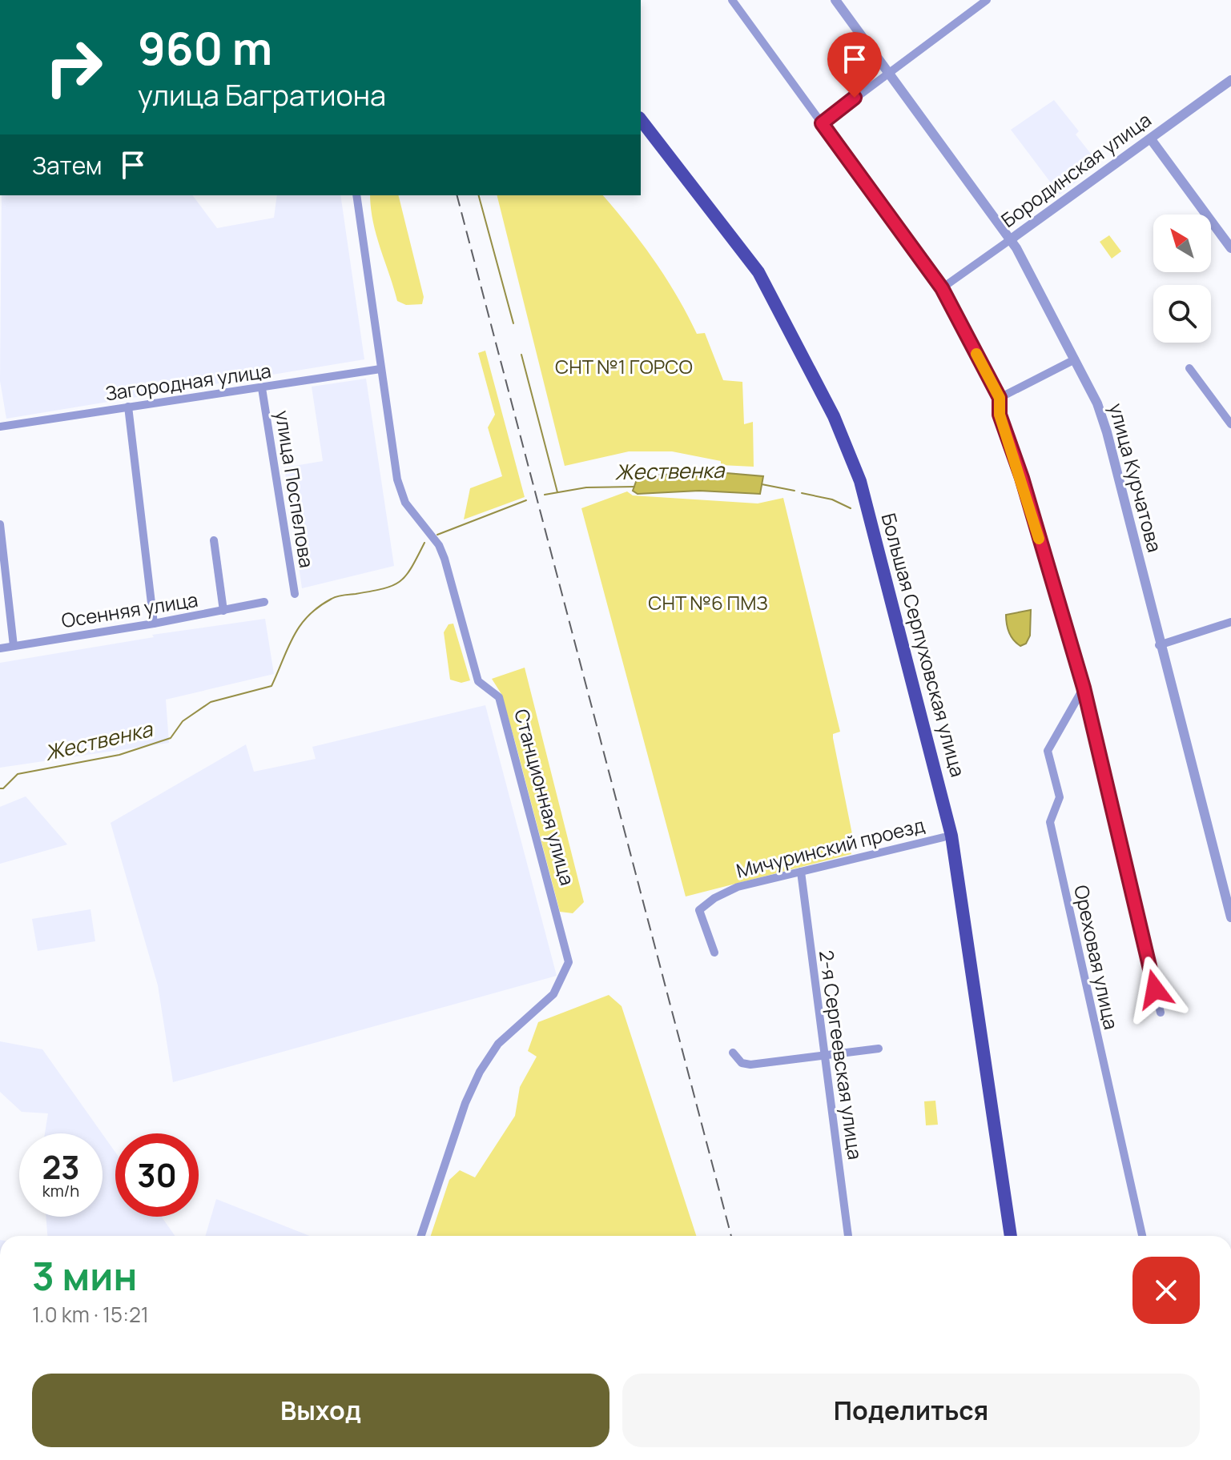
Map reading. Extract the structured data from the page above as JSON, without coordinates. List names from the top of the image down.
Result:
{
  "streets": {
    "main road": ["Большая Серпуховская улица"],
    "street": [
      "Бородинская улица",
      "Загородная улица",
      "улица Курчатова",
      "улица Поспелова",
      "Осенняя улица",
      "Станционная улица",
      "Мичуринский проезд",
      "Ореховая улица",
      "2-я Сергеевская улица"
    ]
  },
  "crossings": [
    ["Бородинская улица", "улица Курчатова"],
    ["Загородная улица", "улица Поспелова"],
    ["Загородная улица", "Станционная улица"],
    ["Большая Серпуховская улица", "Мичуринский проезд"],
    ["Мичуринский проезд", "2-я Сергеевская улица"]
  ],
  "water": ["Жественка"],
  "parks": ["СНТ №1 ГОРСО", "СНТ №6 ПМЗ"],
  "north": "top left",
  "page": {
    "turn": ["960 m", "улица Багратиона"],
    "then": "Затем",
    "speed": "23 km/h",
    "limit": "30",
    "heading": ["3 мин", "1.0 km · 15:21"],
    "buttons": ["Выход", "Поделиться"]
  }
}
